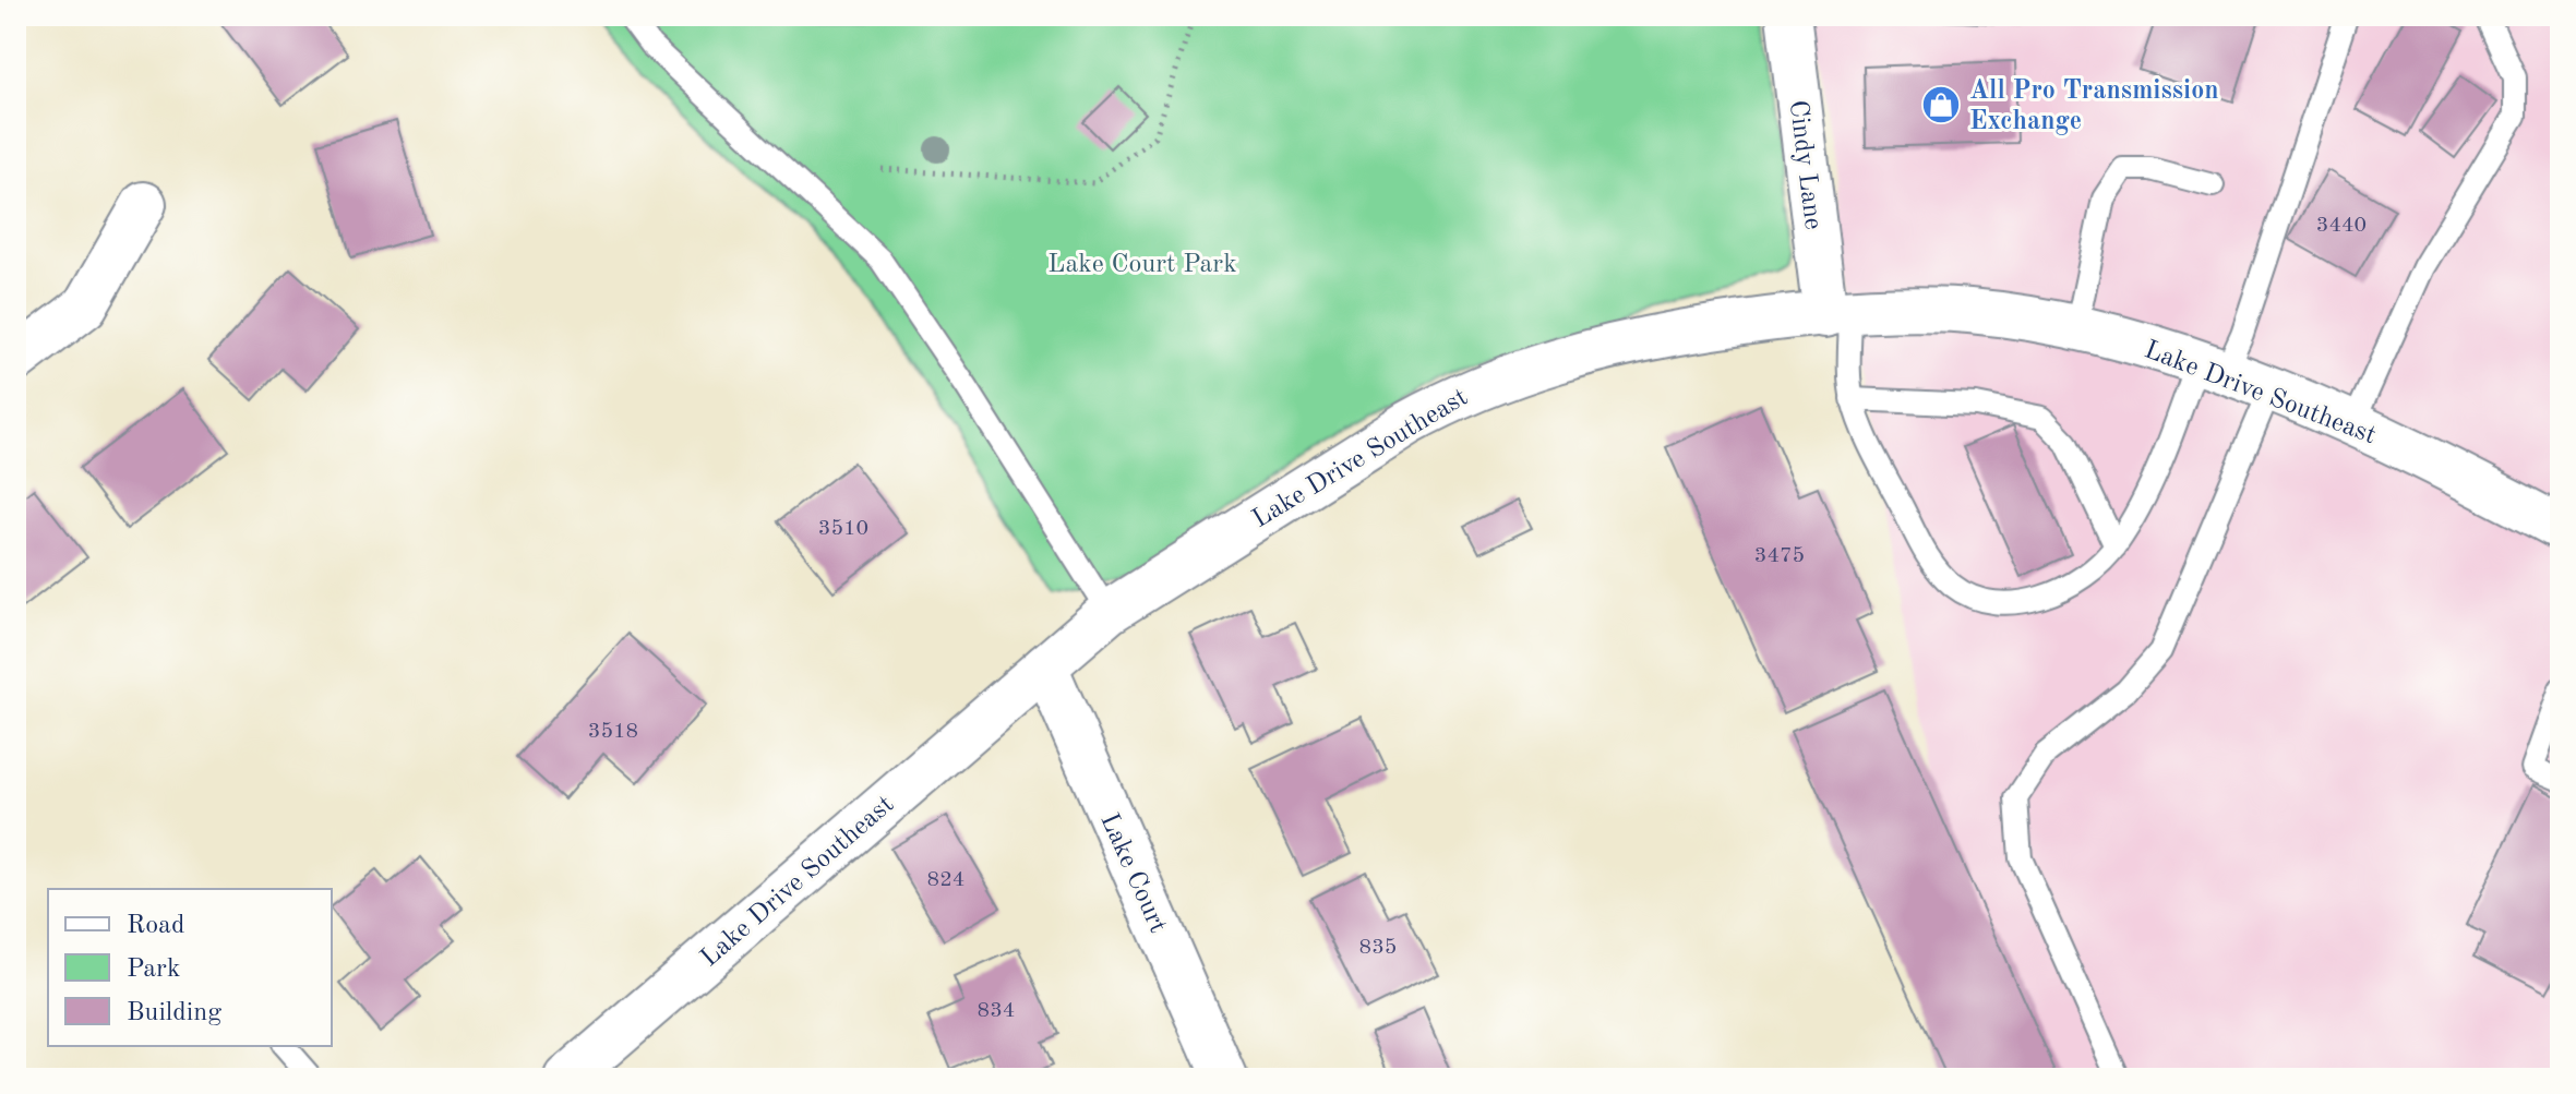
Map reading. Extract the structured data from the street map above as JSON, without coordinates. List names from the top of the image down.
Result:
{
  "streets": {
    "street": ["Cindy Lane", "Lake Drive Southeast", "Lake Court"]
  },
  "crossings": [
    ["Cindy Lane", "Lake Drive Southeast"],
    ["Lake Drive Southeast", "Lake Court"]
  ],
  "parks": ["Lake Court Park"],
  "places": {
    "shop": ["All Pro Transmission Exchange"]
  },
  "house_numbers": [
    "3440",
    "3510",
    "3475",
    "3518",
    "824",
    "835",
    "834"
  ],
  "legend": ["Road", "Park", "Building"]
}
